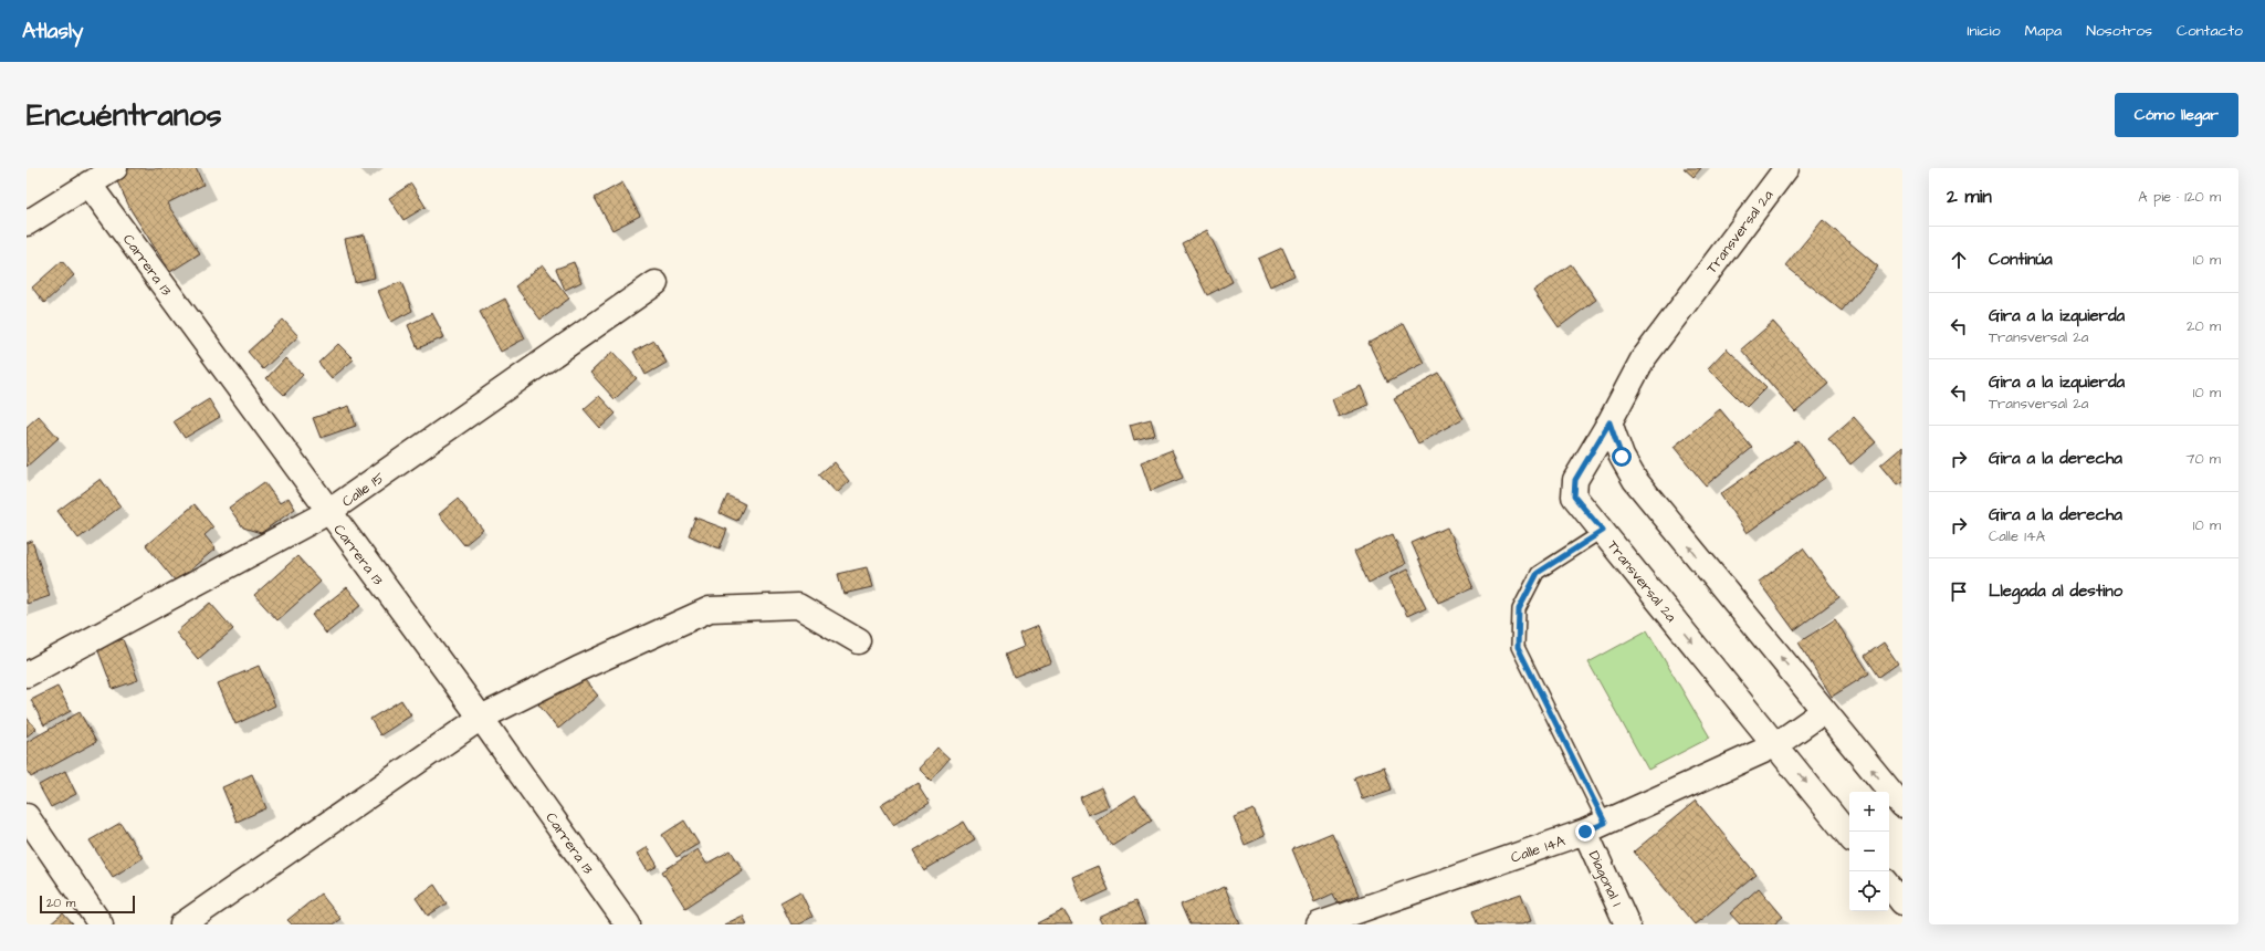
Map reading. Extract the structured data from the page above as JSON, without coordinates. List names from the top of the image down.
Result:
{
  "streets": {
    "street": [
      "Transversal 2a",
      "Carrera 13",
      "Calle 15",
      "Calle 14A",
      "Diagonal 1"
    ]
  },
  "crossings": [
    ["Transversal 2a", "Calle 14A"],
    ["Carrera 13", "Calle 15"],
    ["Calle 14A", "Diagonal 1"]
  ],
  "scale_bar": "20 m",
  "page": {
    "header": "Atlasly",
    "nav": [
      "Inicio",
      "Mapa",
      "Nosotros",
      "Contacto"
    ],
    "buttons": "Cómo llegar",
    "title": "Encuéntranos",
    "heading": ["2 min", "A pie · 120 m"],
    "list": [
      ["Continúa", "10 m"],
      ["Gira a la izquierda", "Transversal 2a", "20 m"],
      ["Gira a la izquierda", "Transversal 2a", "10 m"],
      ["Gira a la derecha", "70 m"],
      ["Gira a la derecha", "Calle 14A", "10 m"],
      "Llegada al destino"
    ],
    "map_buttons": ["+", "−"],
    "scale": "20 m"
  }
}
